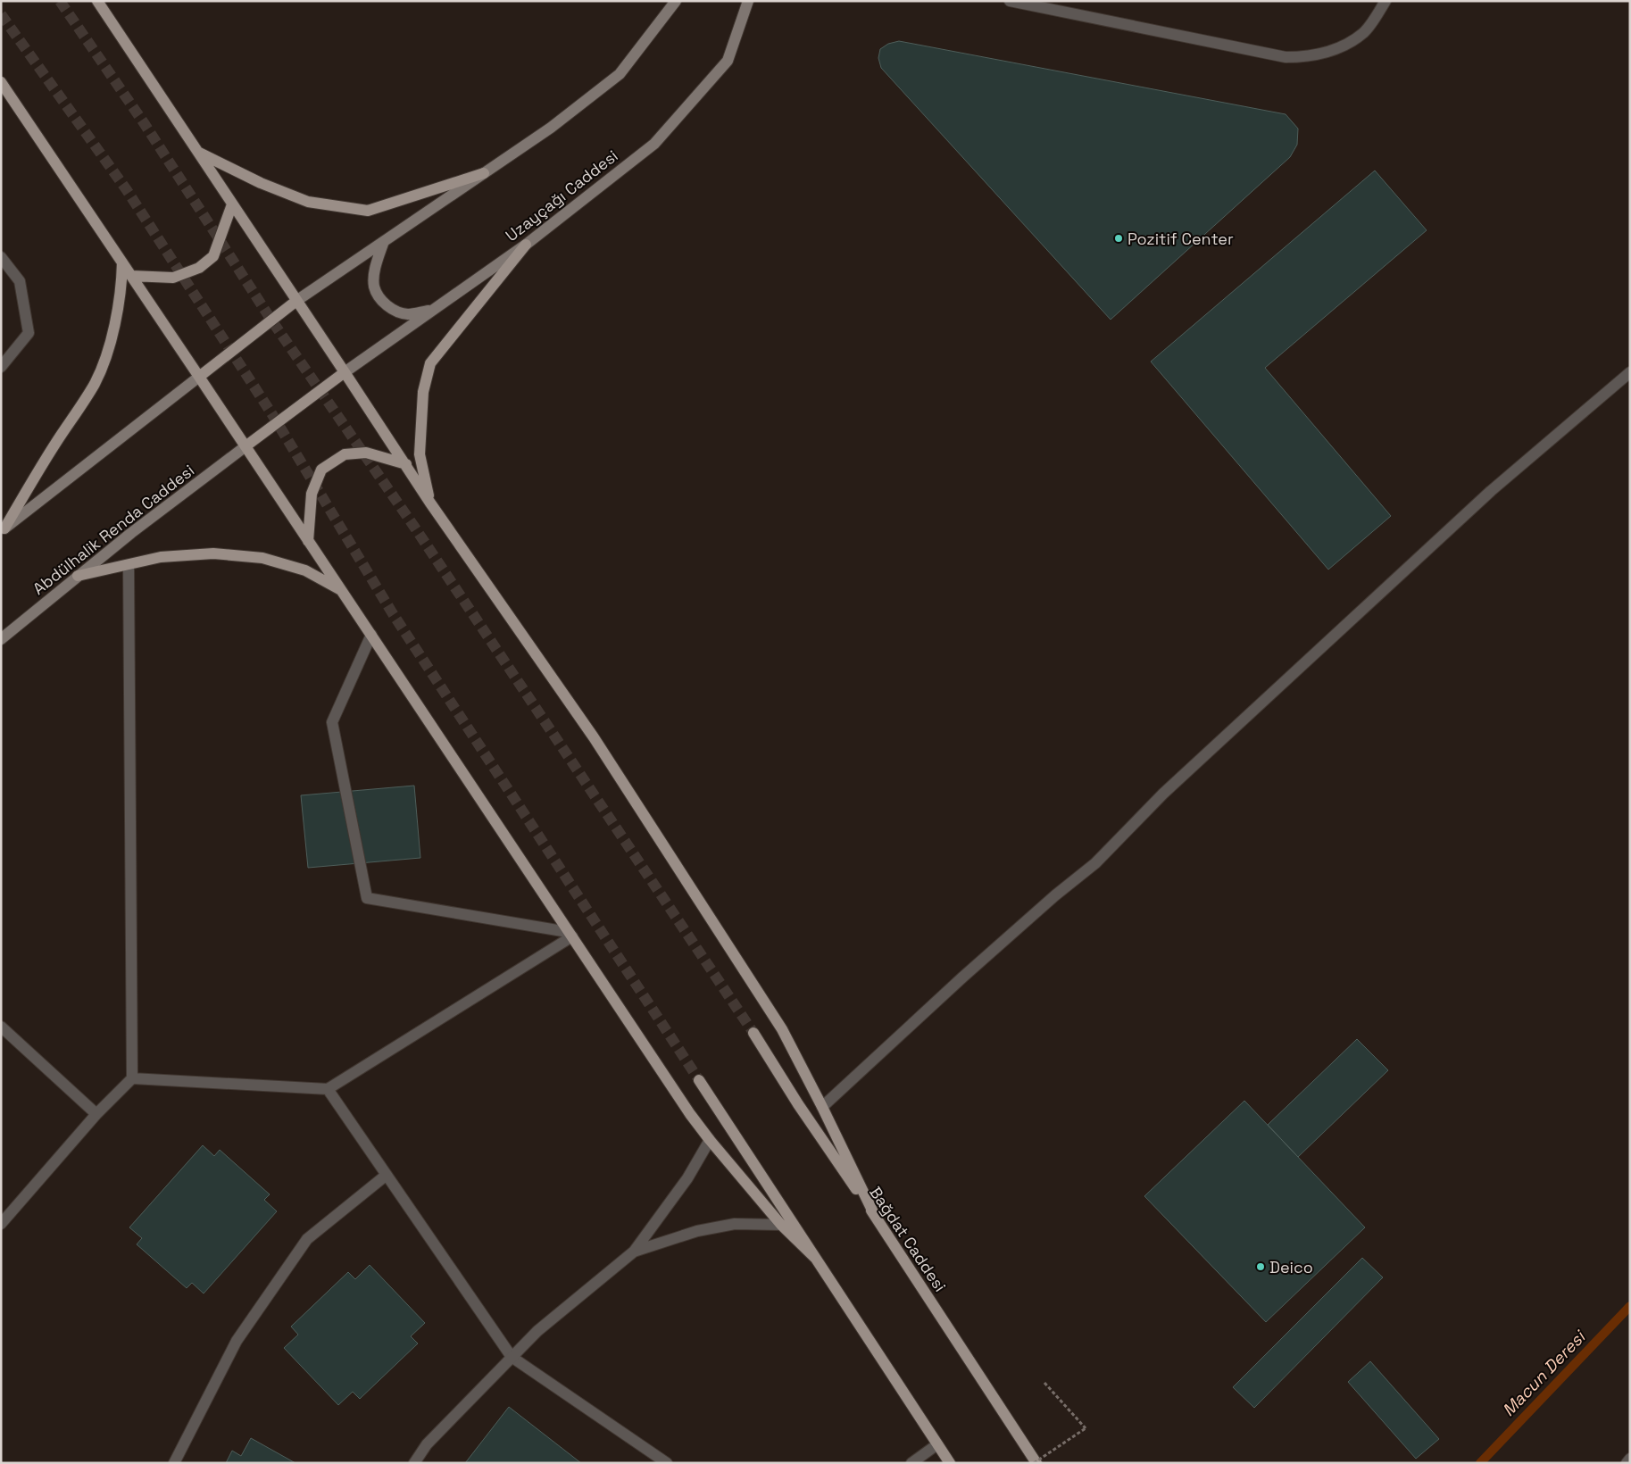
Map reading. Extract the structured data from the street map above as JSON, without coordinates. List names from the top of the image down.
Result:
{
  "streets": {
    "main road": ["Uzayçağı Caddesi", "Abdülhalik Renda Caddesi", "Bağdat Caddesi"]
  },
  "water": ["Macun Deresi"],
  "places": ["Pozitif Center", "Deico"]
}
